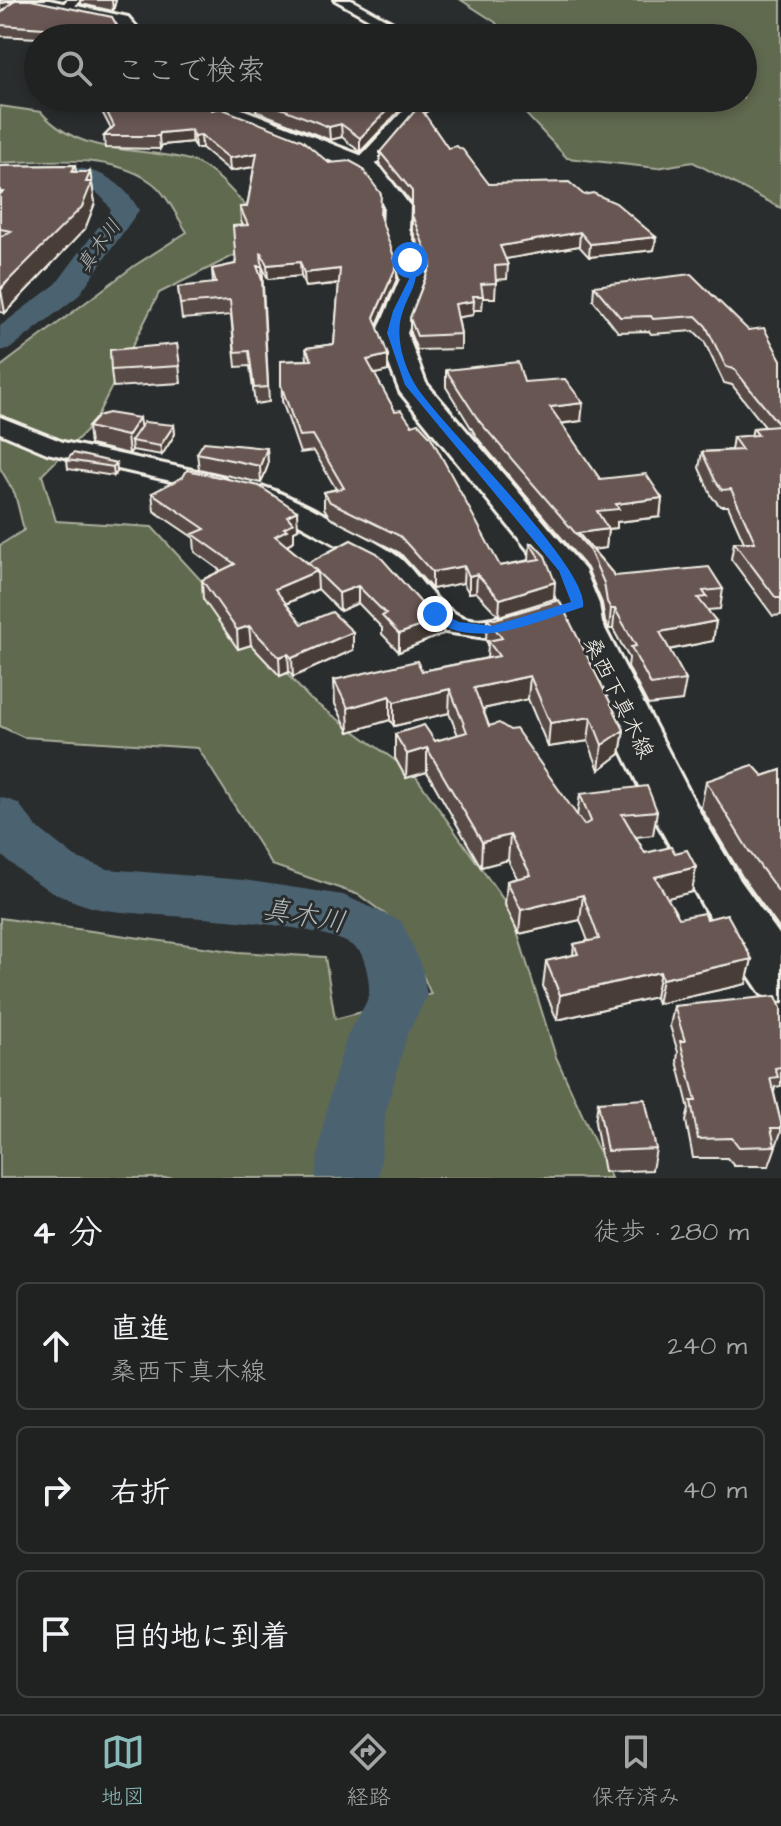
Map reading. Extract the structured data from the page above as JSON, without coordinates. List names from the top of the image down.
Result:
{
  "streets": {
    "main road": ["桑西下真木線"]
  },
  "water": ["真木川"],
  "page": {
    "search": "ここで検索",
    "heading": ["4 分", "徒歩 · 280 m"],
    "list": [
      ["直進", "桑西下真木線", "240 m"],
      ["右折", "40 m"],
      "目的地に到着"
    ],
    "nav": ["地図", "経路", "保存済み"]
  }
}
